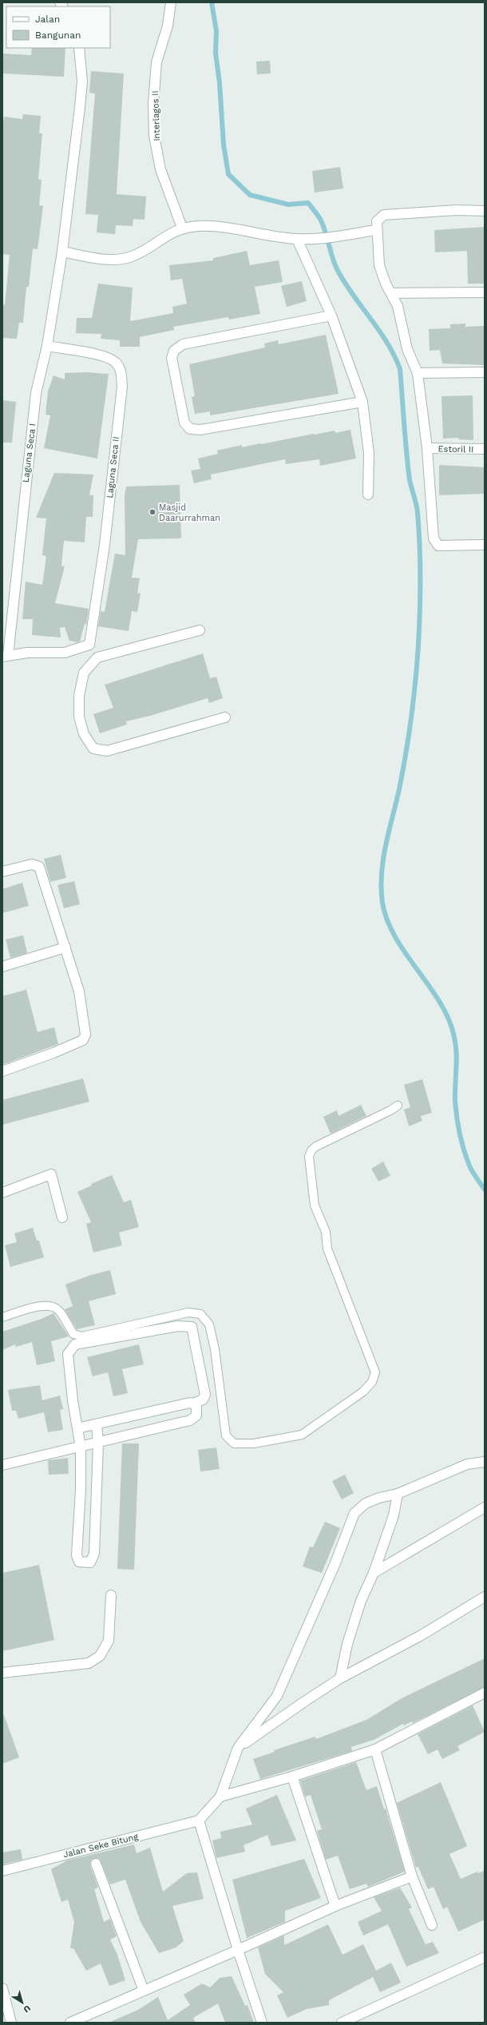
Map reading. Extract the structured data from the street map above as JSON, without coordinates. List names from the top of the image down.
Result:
{
  "streets": {
    "street": [
      "Interlagos II",
      "Estoril II",
      "Laguna Seca I",
      "Laguna Seca II",
      "Jalan Seke Bitung"
    ]
  },
  "crossings": [
    ["Laguna Seca I", "Laguna Seca II"]
  ],
  "places": ["Masjid Daarurrahman"],
  "legend": ["Jalan", "Bangunan"],
  "north": "bottom right"
}
